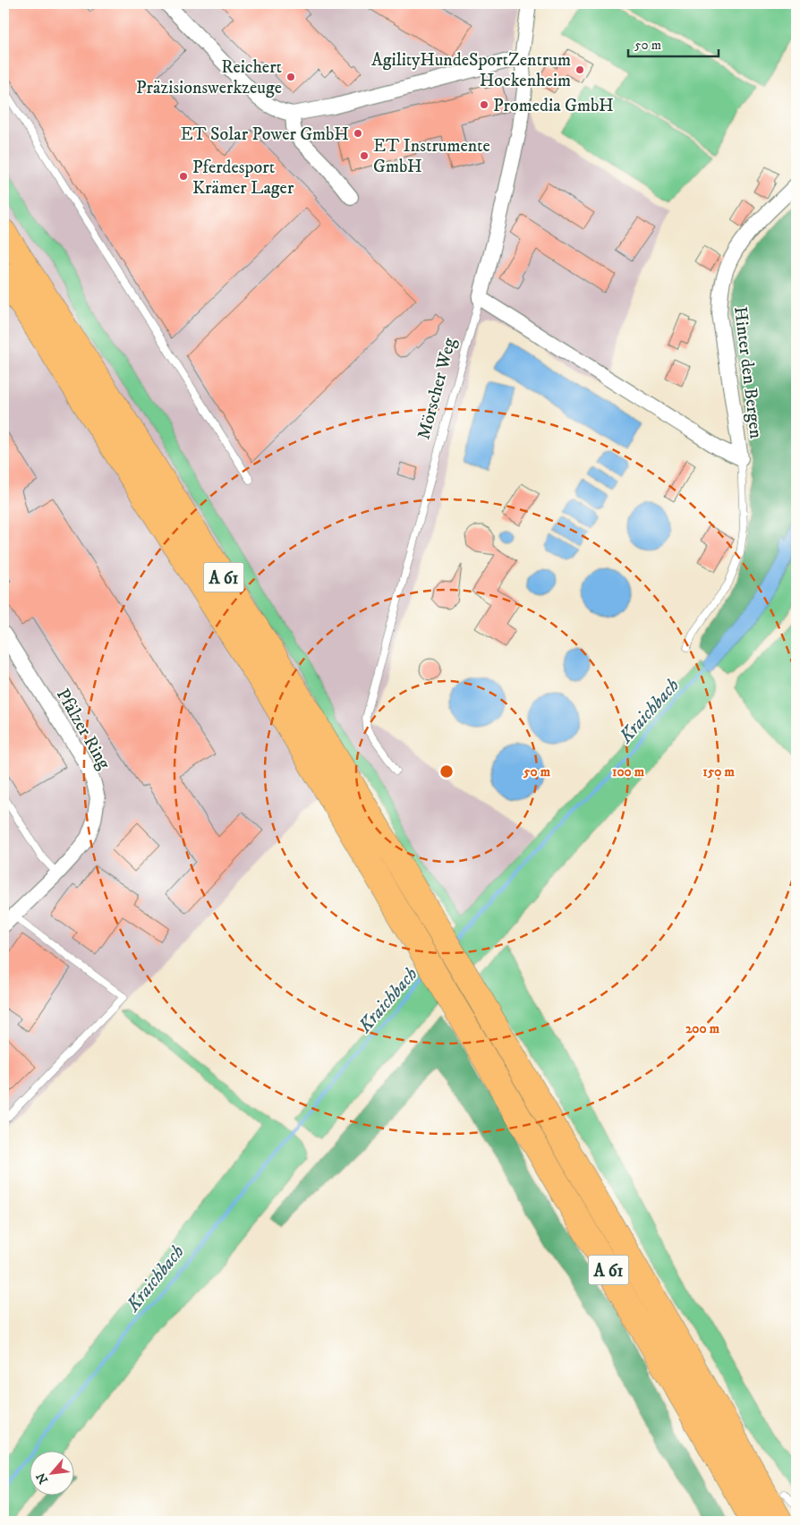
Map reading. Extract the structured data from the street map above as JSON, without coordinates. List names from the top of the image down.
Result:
{
  "streets": {
    "highway": ["A 61"],
    "street": ["Hinter den Bergen", "Mörscher Weg", "Pfälzer Ring"]
  },
  "water": ["Kraichbach"],
  "places": [
    "AgilityHundeSportZentrum Hockenheim",
    "Reichert Präzisionswerkzeuge",
    "Promedia GmbH",
    "ET Solar Power GmbH",
    "ET Instrumente GmbH",
    "Pferdesport Krämer Lager"
  ],
  "scale_bar": "50 m",
  "north": "bottom left",
  "rings": [
    "50 m",
    "100 m",
    "150 m",
    "200 m"
  ]
}
